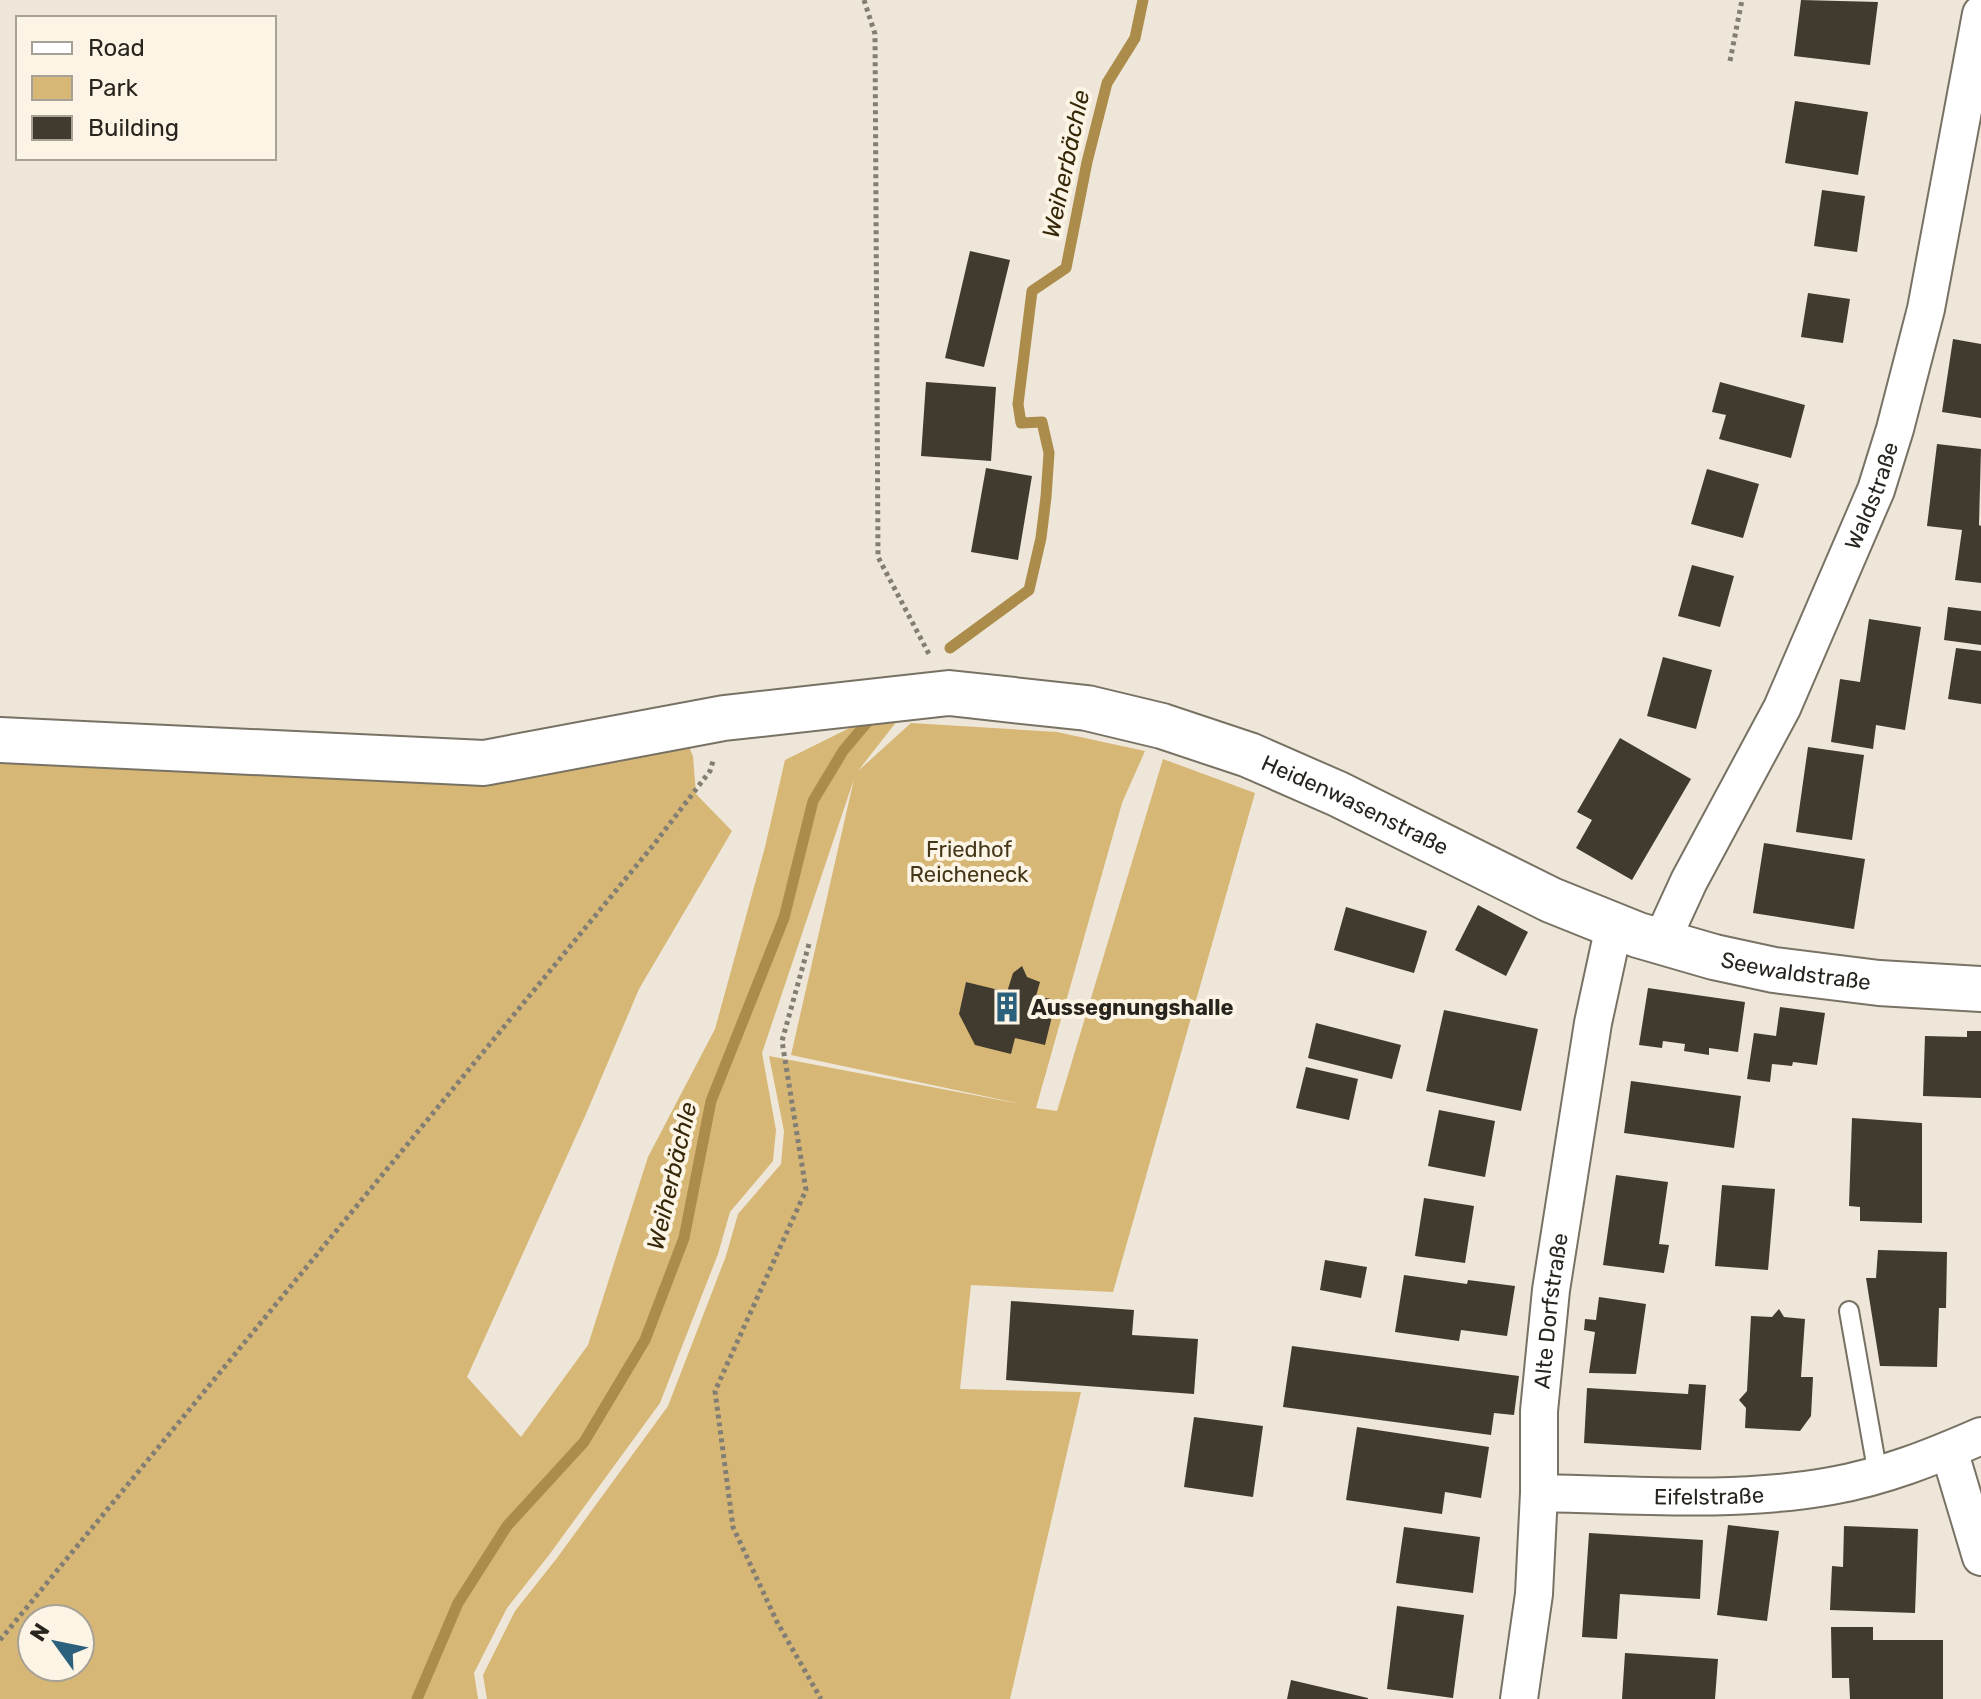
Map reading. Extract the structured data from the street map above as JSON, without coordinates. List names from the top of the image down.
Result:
{
  "streets": {
    "street": [
      "Waldstraße",
      "Heidenwasenstraße",
      "Seewaldstraße",
      "Alte Dorfstraße",
      "Eifelstraße"
    ]
  },
  "crossings": [
    ["Waldstraße", "Seewaldstraße"],
    ["Heidenwasenstraße", "Seewaldstraße"],
    ["Heidenwasenstraße", "Alte Dorfstraße"],
    ["Seewaldstraße", "Alte Dorfstraße"],
    ["Alte Dorfstraße", "Eifelstraße"]
  ],
  "water": ["Weiherbächle"],
  "parks": ["Friedhof Reicheneck"],
  "places": {
    "building": ["Aussegnungshalle"]
  },
  "legend": ["Road", "Park", "Building"],
  "north": "top left"
}
